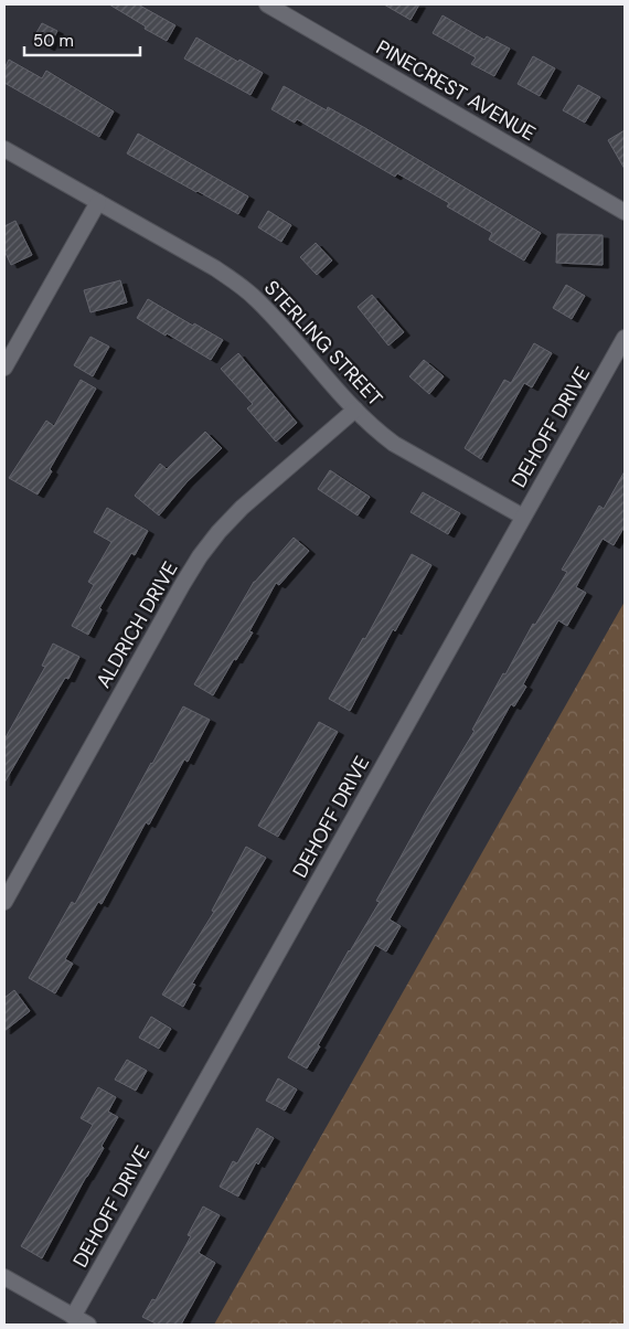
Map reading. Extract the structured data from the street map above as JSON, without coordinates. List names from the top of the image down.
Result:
{
  "streets": {
    "street": [
      "PINECREST AVENUE",
      "STERLING STREET",
      "DEHOFF DRIVE",
      "ALDRICH DRIVE"
    ]
  },
  "crossings": [
    ["STERLING STREET", "DEHOFF DRIVE"],
    ["STERLING STREET", "ALDRICH DRIVE"]
  ],
  "scale_bar": "50 m"
}
